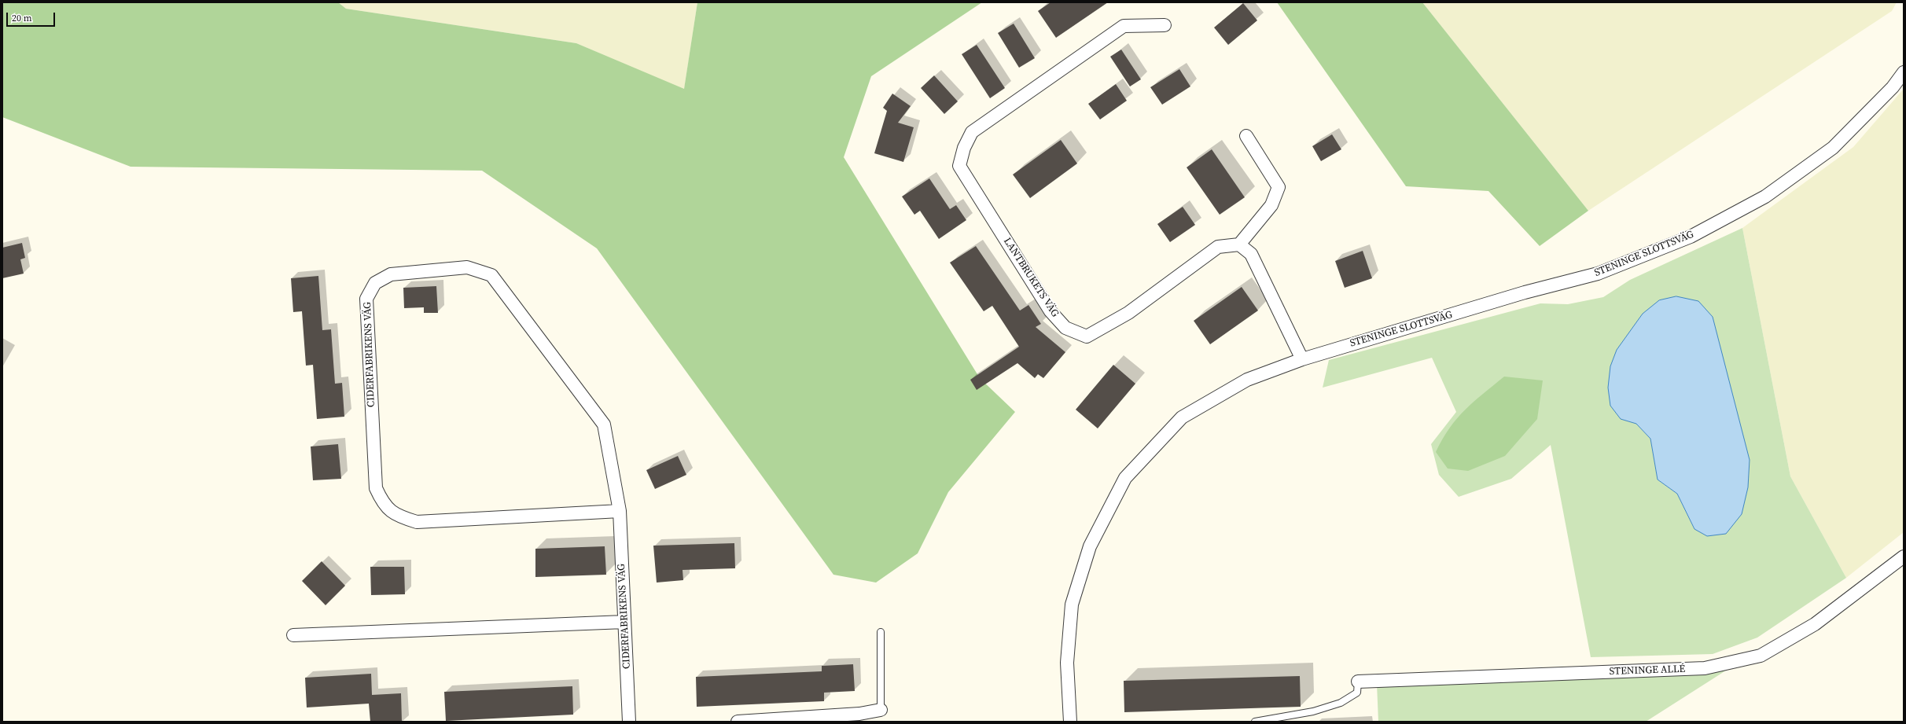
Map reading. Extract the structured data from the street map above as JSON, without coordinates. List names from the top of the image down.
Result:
{
  "streets": {
    "street": [
      "STENINGE SLOTTSVÄG",
      "LANTBRUKETS VÄG",
      "CIDERFABRIKENS VÄG",
      "STENINGE ALLÉ"
    ]
  },
  "scale_bar": "20 m"
}
